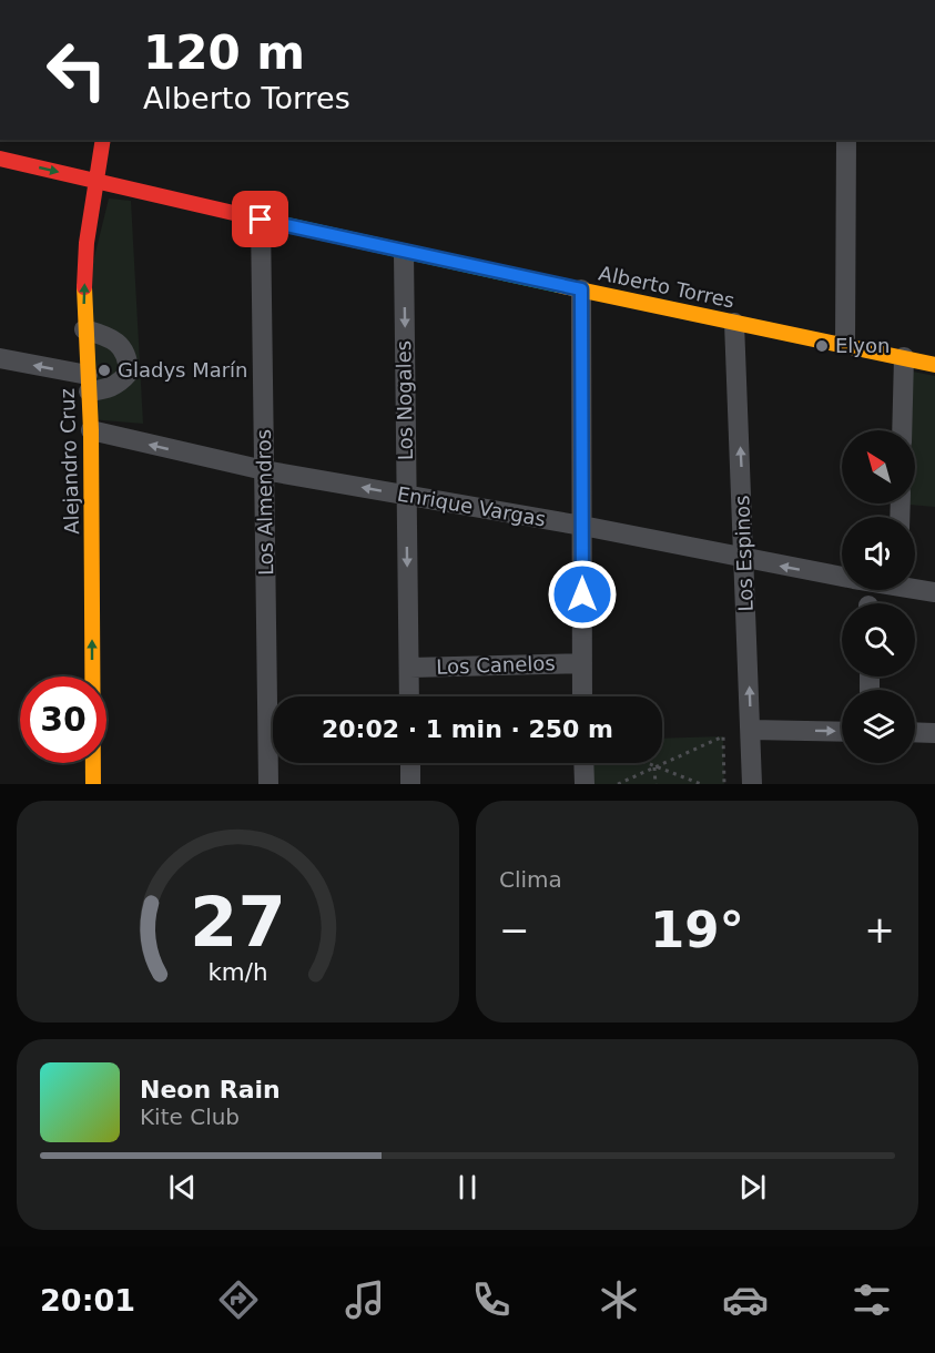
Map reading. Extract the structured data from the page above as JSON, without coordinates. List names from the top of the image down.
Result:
{
  "streets": {
    "street": [
      "Alberto Torres",
      "Los Nogales",
      "Alejandro Cruz",
      "Los Almendros",
      "Enrique Vargas",
      "Los Espinos",
      "Los Canelos"
    ]
  },
  "crossings": [
    ["Alberto Torres", "Los Nogales"],
    ["Alberto Torres", "Alejandro Cruz"],
    ["Alberto Torres", "Los Almendros"],
    ["Alberto Torres", "Los Espinos"],
    ["Los Nogales", "Enrique Vargas"],
    ["Los Nogales", "Los Canelos"],
    ["Alejandro Cruz", "Enrique Vargas"],
    ["Los Almendros", "Enrique Vargas"],
    ["Enrique Vargas", "Los Espinos"]
  ],
  "one_way": ["Alejandro Cruz", "Enrique Vargas"],
  "places": ["Elyon", "Gladys Marín"],
  "north": "top left",
  "page": {
    "turn": ["120 m", "Alberto Torres"],
    "limit": "30",
    "trip": "20:02 · 1 min · 250 m",
    "tile": "Clima",
    "heat": ["−", "19°", "+"],
    "song": ["Neon Rain", "Kite Club"],
    "tabs": "20:01",
    "gauge": ["27", "km/h"]
  }
}
